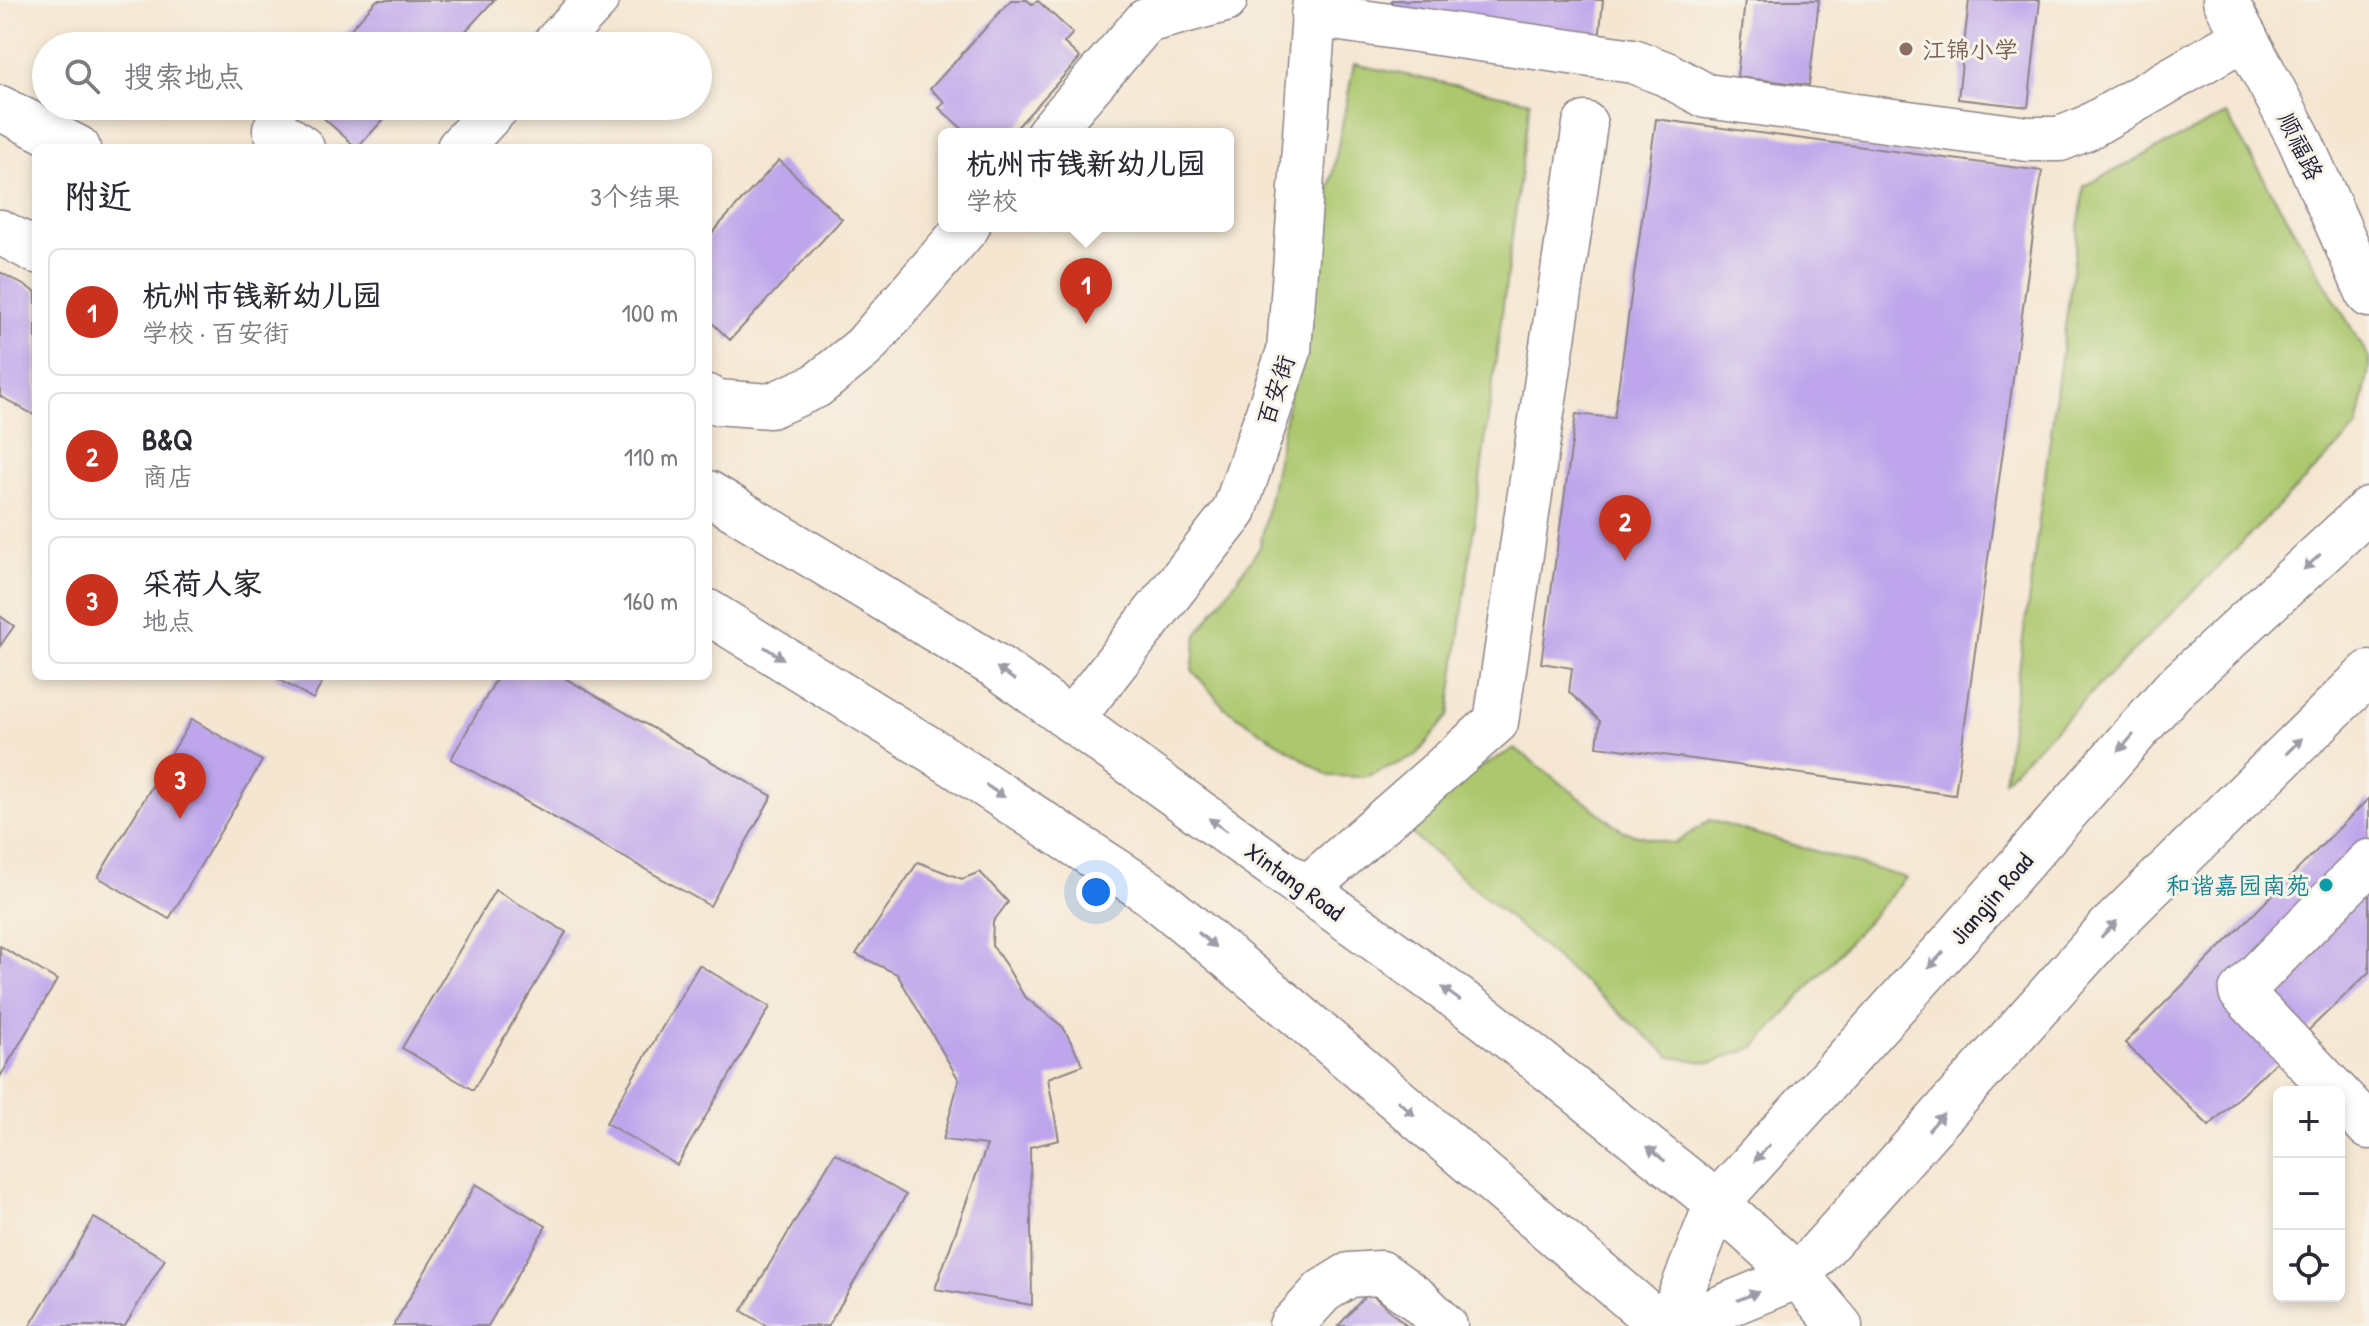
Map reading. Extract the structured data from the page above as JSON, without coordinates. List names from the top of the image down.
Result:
{
  "streets": {
    "street": [
      "顺福路",
      "百安街",
      "Xintang Road",
      "Jiangjin Road"
    ]
  },
  "crossings": [
    ["百安街", "Xintang Road"],
    ["Xintang Road", "Jiangjin Road"]
  ],
  "places": ["江锦小学", "和谐嘉园南苑"],
  "page": {
    "search": "搜索地点",
    "popup": ["杭州市钱新幼儿园", "学校"],
    "heading": ["附近", "3个结果"],
    "list": [
      {
        "mark": "1",
        "name": "杭州市钱新幼儿园",
        "note": "学校 · 百安街",
        "value": "100 m"
      },
      {
        "mark": "2",
        "name": "B&Q",
        "note": "商店",
        "value": "110 m"
      },
      {
        "mark": "3",
        "name": "采荷人家",
        "note": "地点",
        "value": "160 m"
      }
    ],
    "pins": ["1", "2", "3"],
    "map_buttons": ["+", "−"]
  }
}
